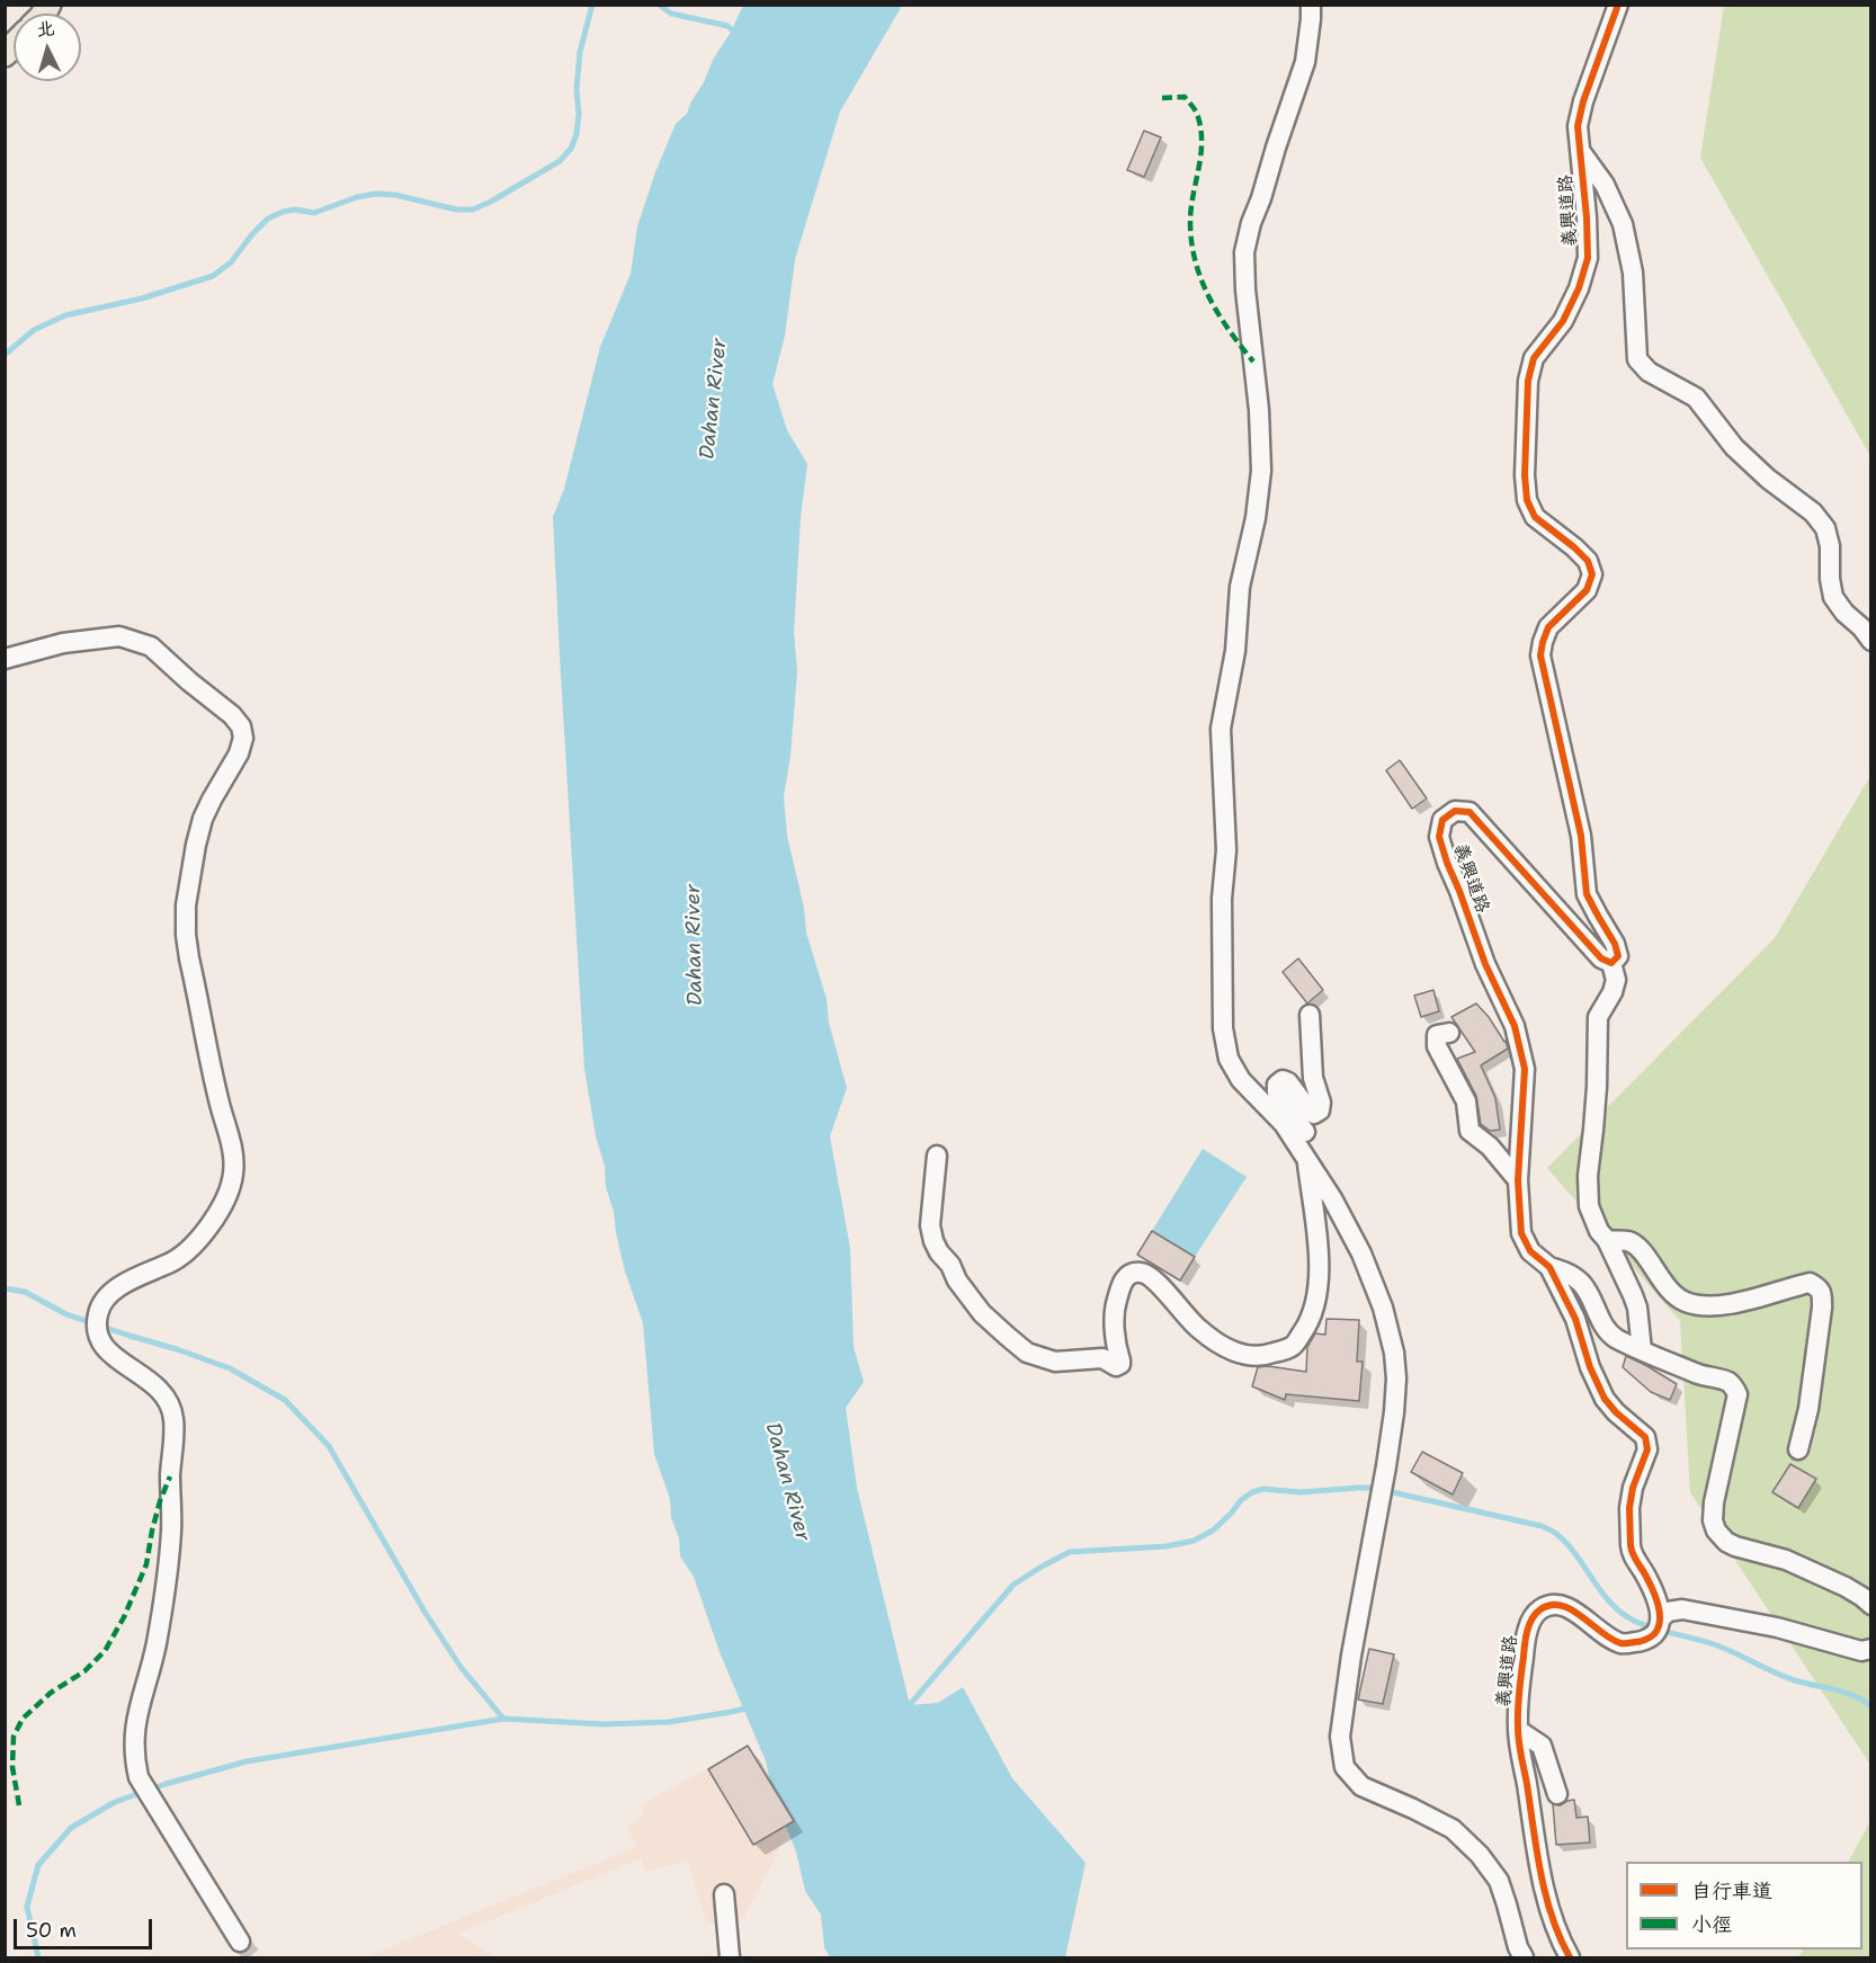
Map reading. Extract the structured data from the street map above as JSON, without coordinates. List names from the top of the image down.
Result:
{
  "streets": {
    "street": ["義興道路"]
  },
  "water": ["Dahan River"],
  "legend": ["自行車道", "小徑"],
  "scale_bar": "50 m",
  "north": "top"
}
